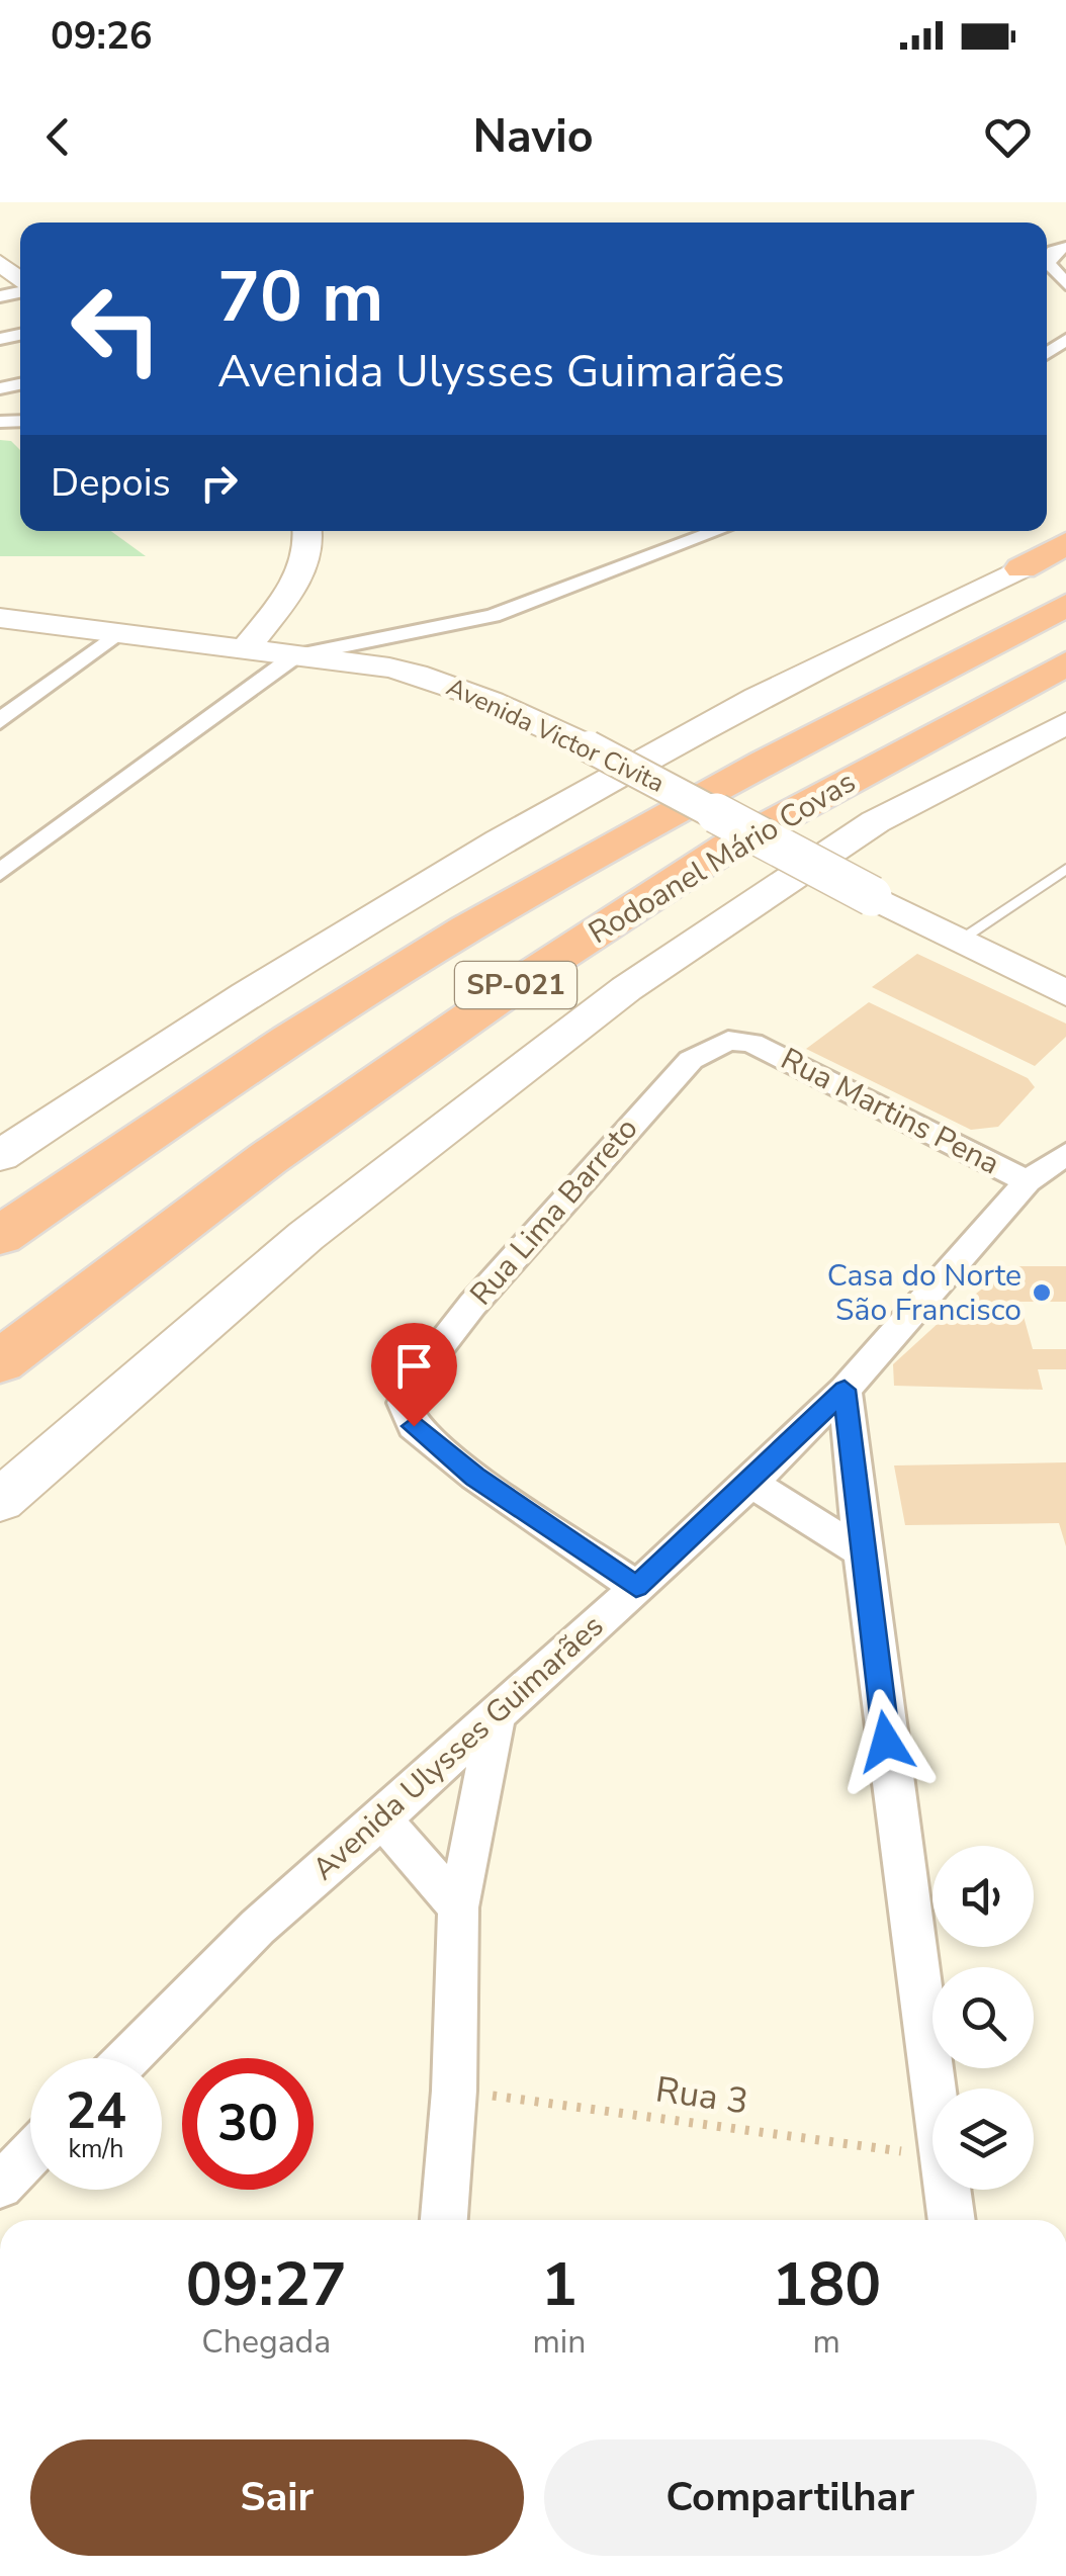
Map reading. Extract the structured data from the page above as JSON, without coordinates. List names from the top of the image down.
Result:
{
  "streets": {
    "highway": ["Rodoanel Mário Covas", "SP-021"],
    "main road": ["Avenida Victor Civita"],
    "street": ["Rua Martins Pena", "Rua Lima Barreto", "Avenida Ulysses Guimarães"],
    "path": ["Rua 3"]
  },
  "crossings": [
    ["Rua Martins Pena", "Rua Lima Barreto"],
    ["Rua Martins Pena", "Avenida Ulysses Guimarães"],
    ["Rua Lima Barreto", "Avenida Ulysses Guimarães"]
  ],
  "places": ["Casa do Norte São Francisco"],
  "page": {
    "status": "09:26",
    "header": "Navio",
    "turn": ["70 m", "Avenida Ulysses Guimarães"],
    "then": "Depois",
    "speed": "24 km/h",
    "limit": "30",
    "eta": [
      "09:27",
      "Chegada",
      "1",
      "min",
      "180",
      "m"
    ],
    "buttons": ["Sair", "Compartilhar"]
  }
}
